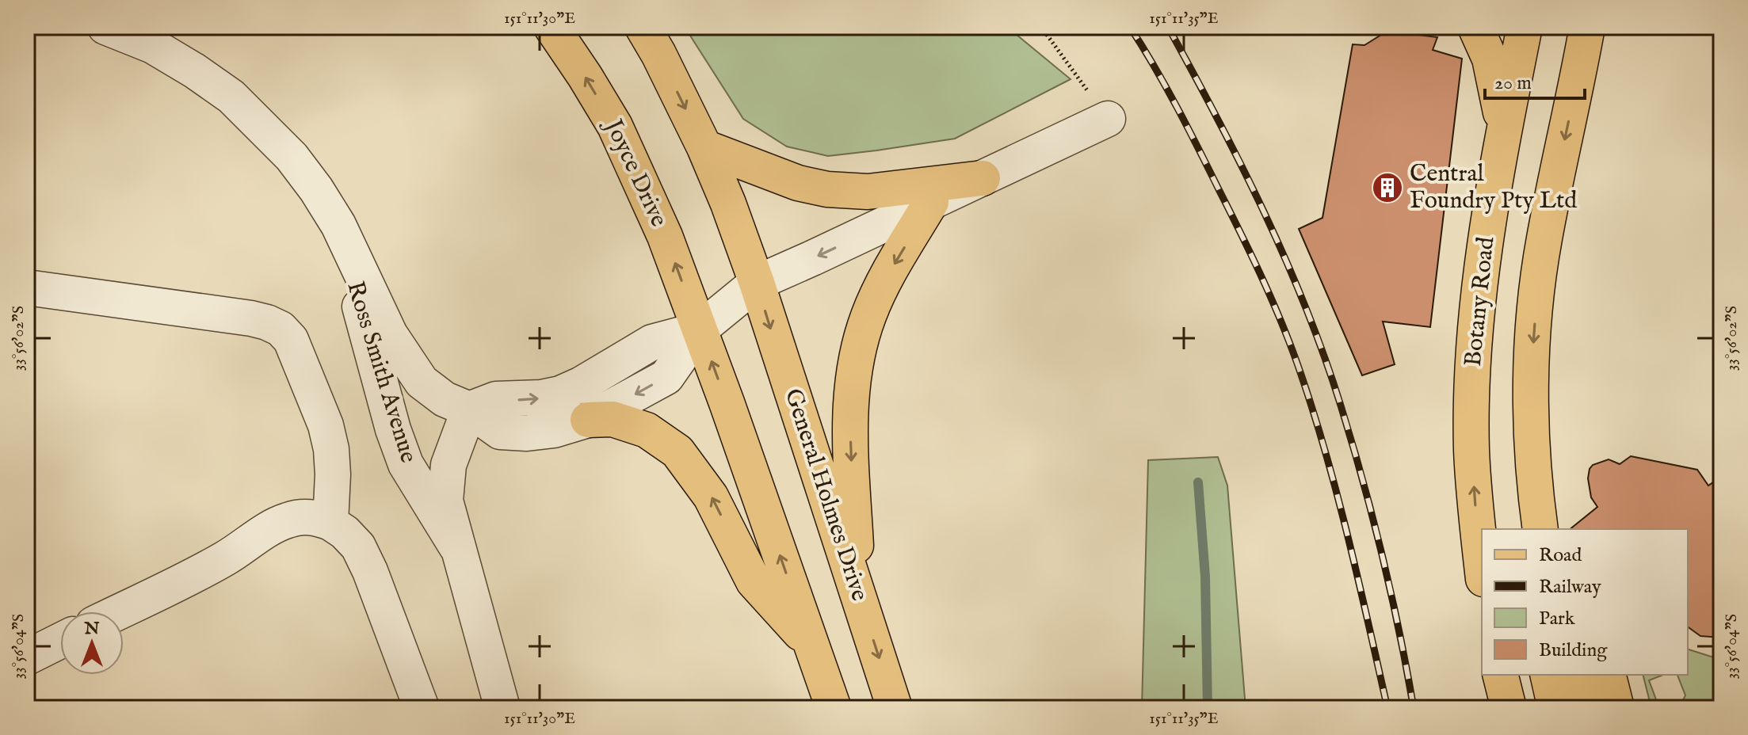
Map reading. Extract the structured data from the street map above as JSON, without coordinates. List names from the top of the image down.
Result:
{
  "streets": {
    "main road": ["Joyce Drive", "Botany Road", "General Holmes Drive"],
    "lane": ["Ross Smith Avenue"]
  },
  "crossings": [
    ["Joyce Drive", "Ross Smith Avenue"]
  ],
  "places": {
    "building": ["Central Foundry Pty Ltd"]
  },
  "legend": [
    "Road",
    "Railway",
    "Park",
    "Building"
  ],
  "scale_bar": "20 m",
  "north": "top",
  "coordinates": [
    "151°11'30\"E",
    "151°11'35\"E",
    "33°56'02\"S",
    "33°56'04\"S"
  ]
}
